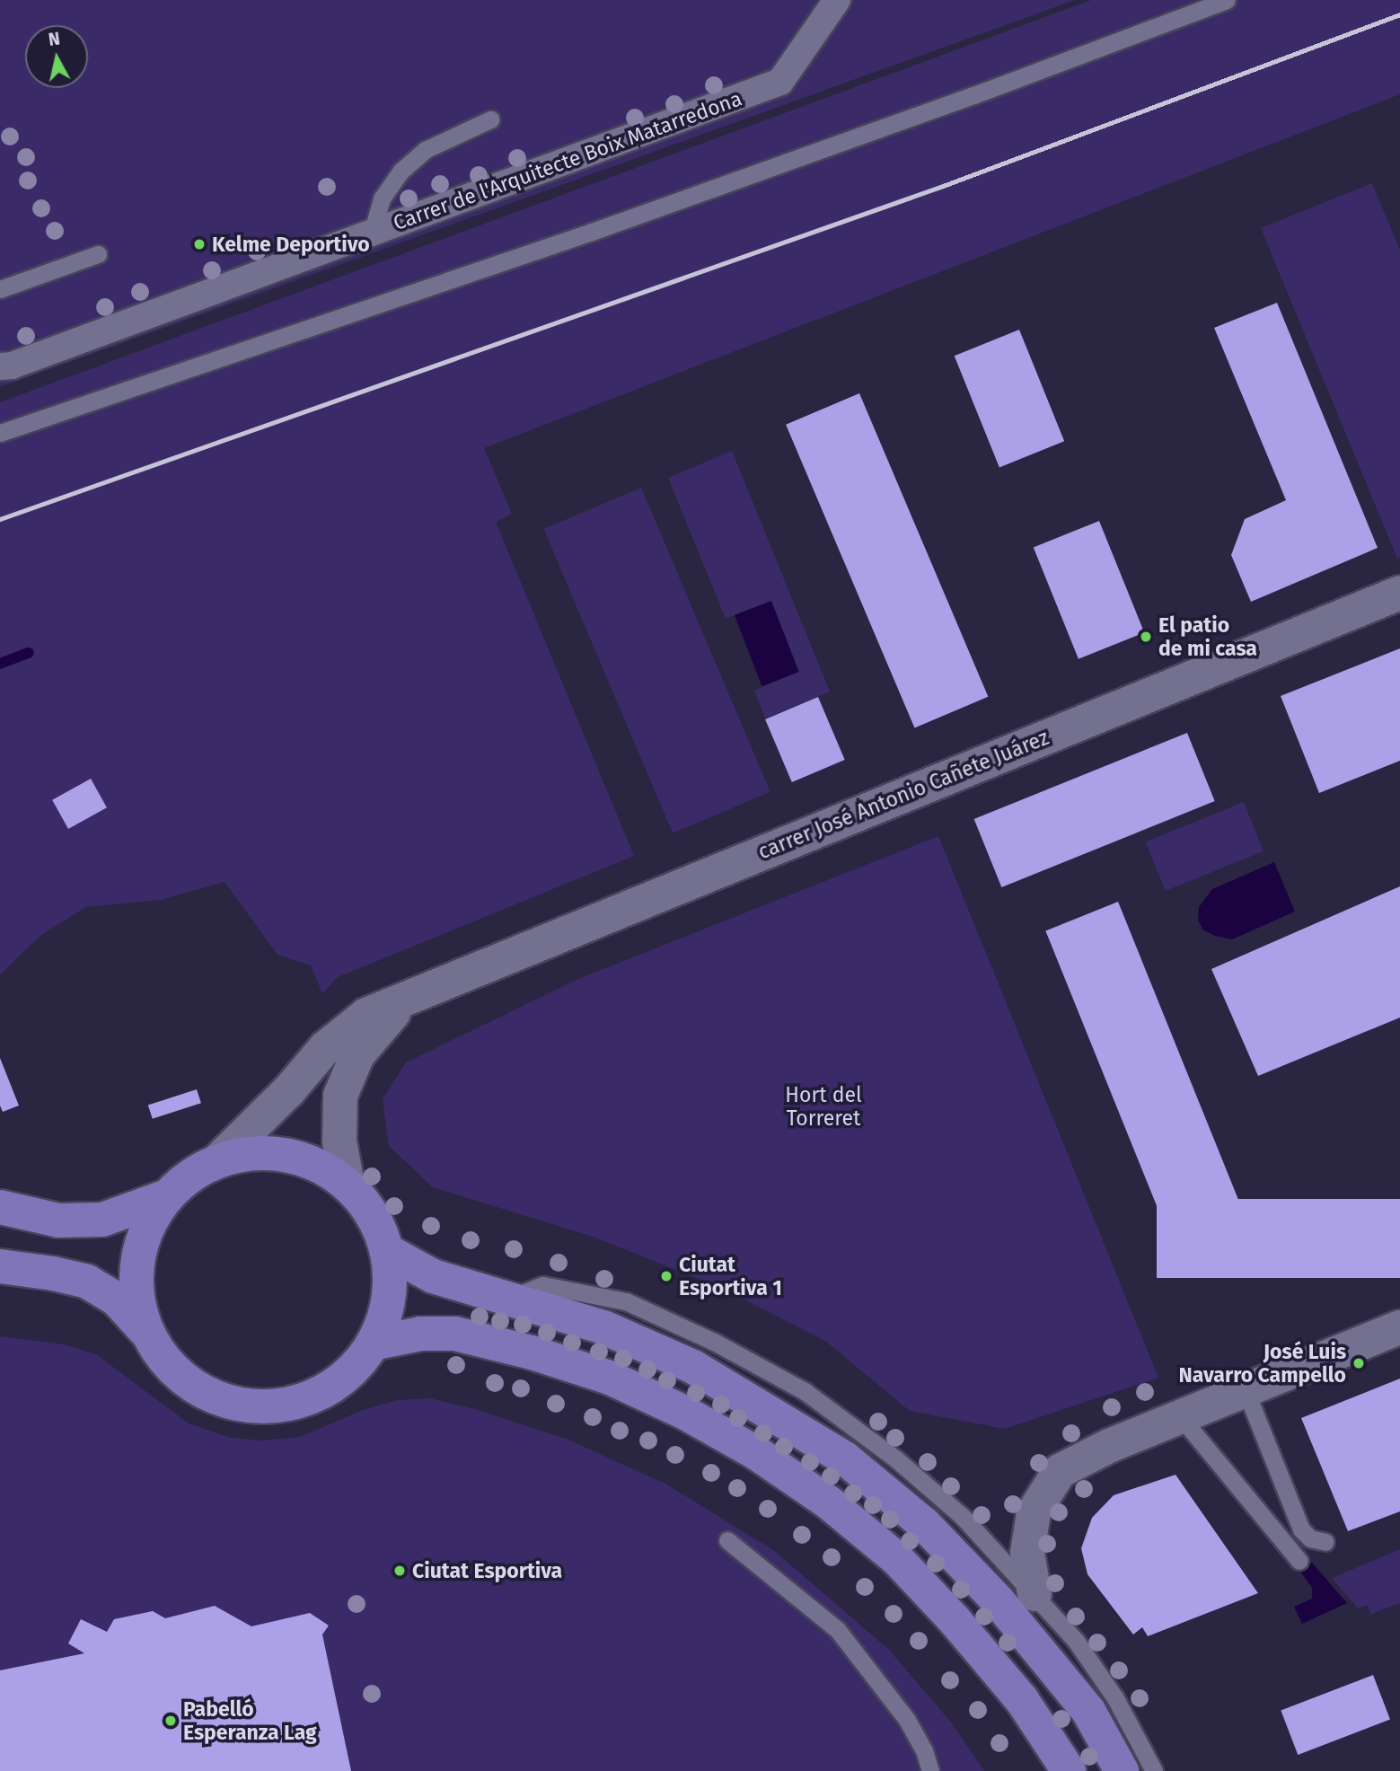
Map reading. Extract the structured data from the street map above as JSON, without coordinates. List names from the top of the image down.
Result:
{
  "streets": {
    "street": ["Carrer de l'Arquitecte Boix Matarredona", "carrer José Antonio Cañete Juárez"]
  },
  "parks": ["Hort del Torreret"],
  "places": [
    "Kelme Deportivo",
    "El patio de mi casa",
    "Ciutat Esportiva 1",
    "José Luis Navarro Campello",
    "Ciutat Esportiva",
    "Pabelló Esperanza Lag"
  ],
  "north": "top"
}
